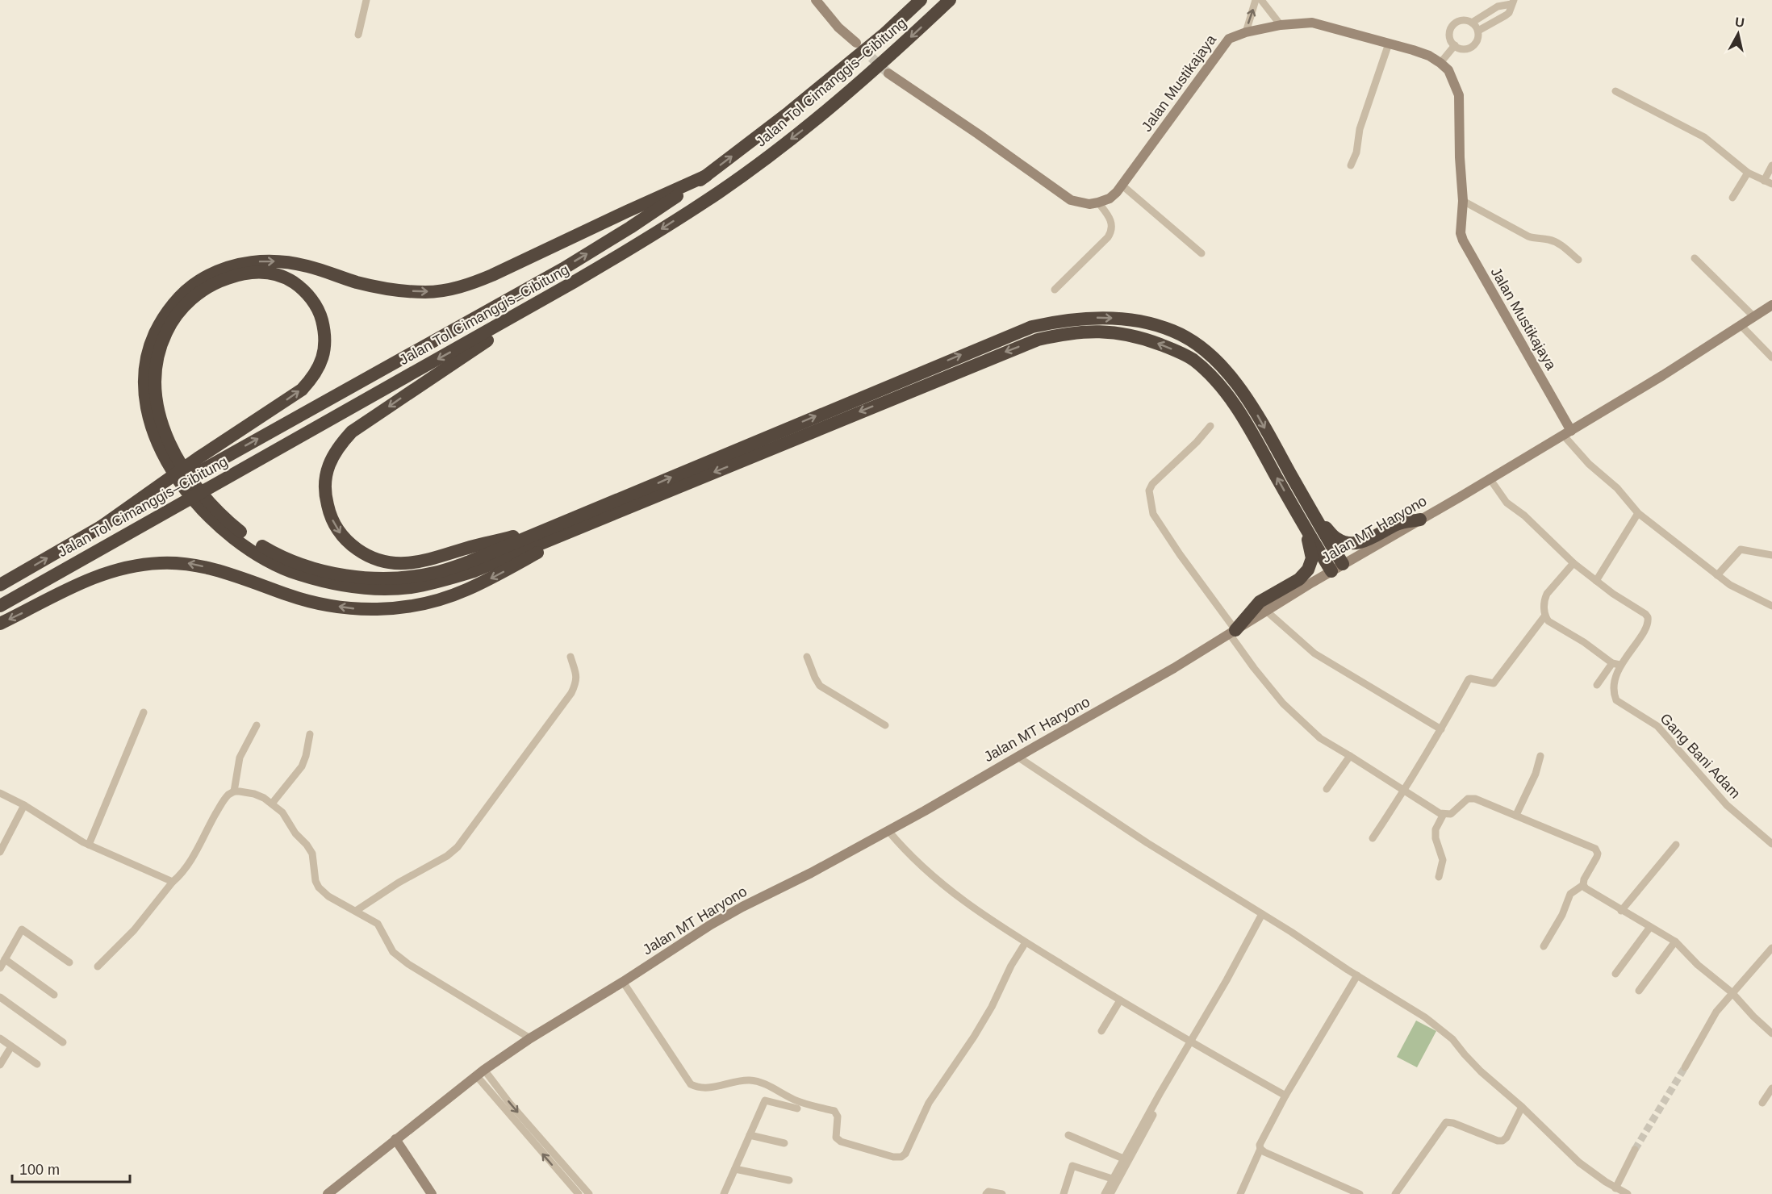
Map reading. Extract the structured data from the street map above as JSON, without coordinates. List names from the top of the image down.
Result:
{
  "streets": {
    "highway": ["Jalan Tol Cimanggis–Cibitung"],
    "main road": ["Jalan Mustikajaya", "Jalan MT Haryono"],
    "street": ["Gang Bani Adam"]
  },
  "crossings": [
    ["Jalan Mustikajaya", "Jalan MT Haryono"],
    ["Jalan MT Haryono", "Gang Bani Adam"]
  ],
  "scale_bar": "100 m",
  "north": "top"
}
